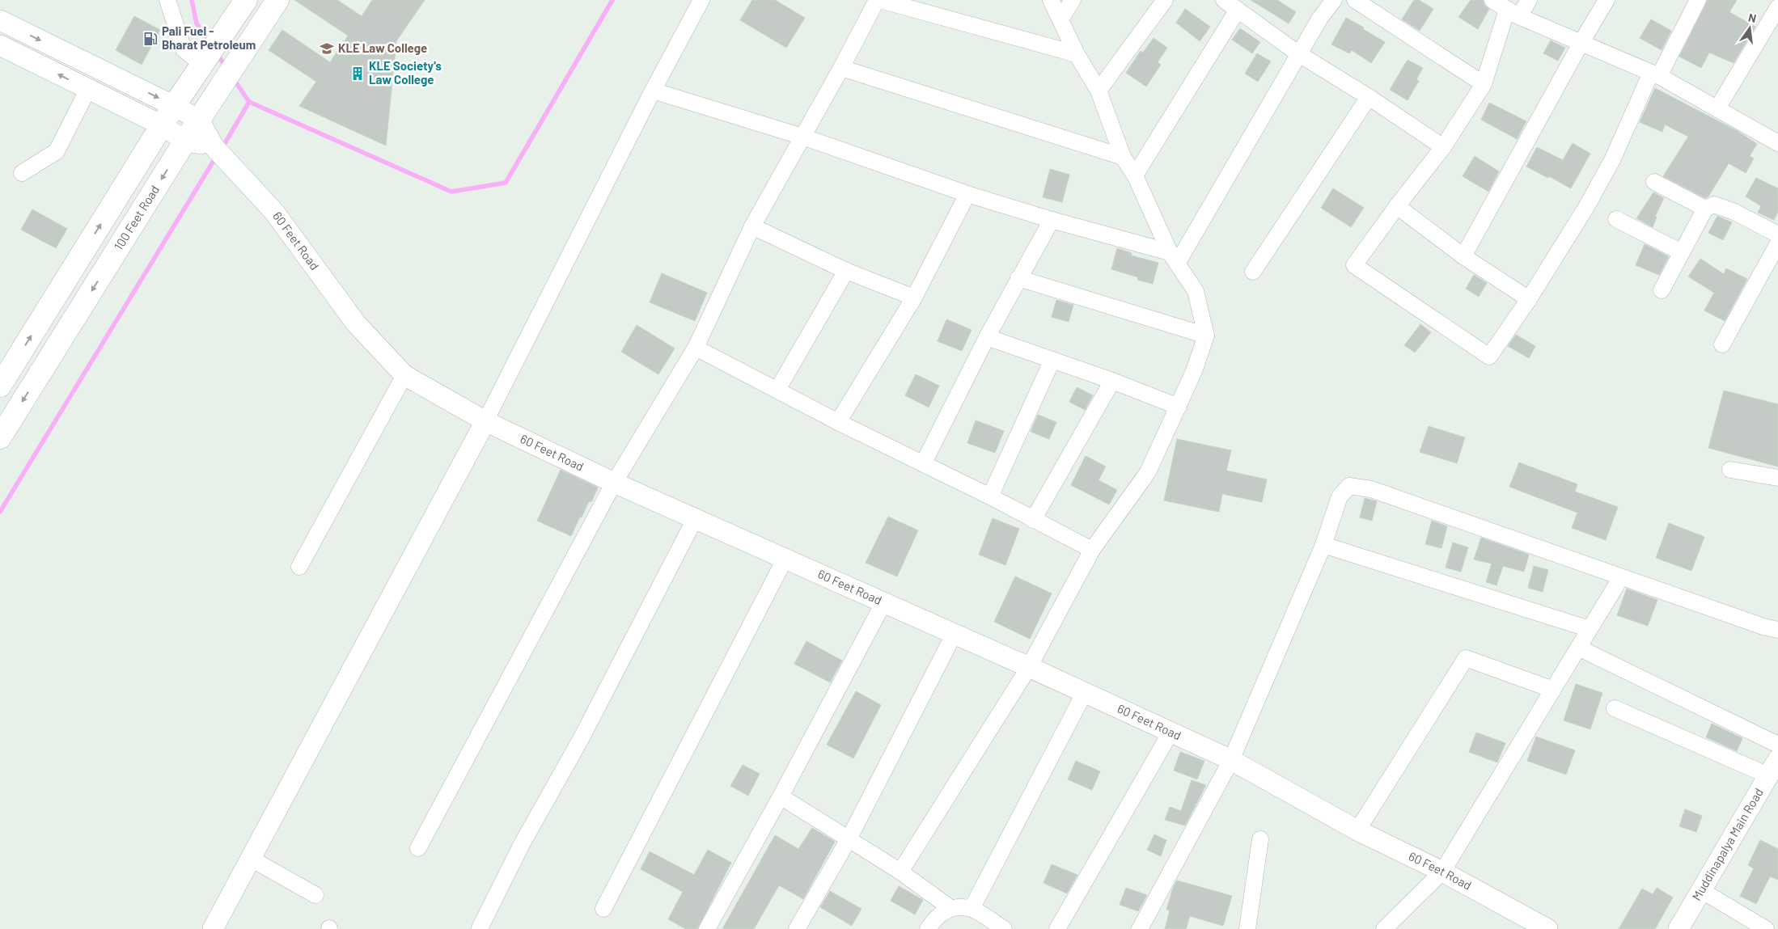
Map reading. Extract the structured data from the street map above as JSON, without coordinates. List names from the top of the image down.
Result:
{
  "streets": {
    "main road": ["100 Feet Road"],
    "street": ["60 Feet Road", "Muddinapalya Main Road"]
  },
  "crossings": [
    ["100 Feet Road", "60 Feet Road"]
  ],
  "places": {
    "fuel station": ["Pali Fuel - Bharat Petroleum"],
    "school or university": ["KLE Law College"],
    "building": ["KLE Society's Law College"]
  },
  "north": "top"
}
